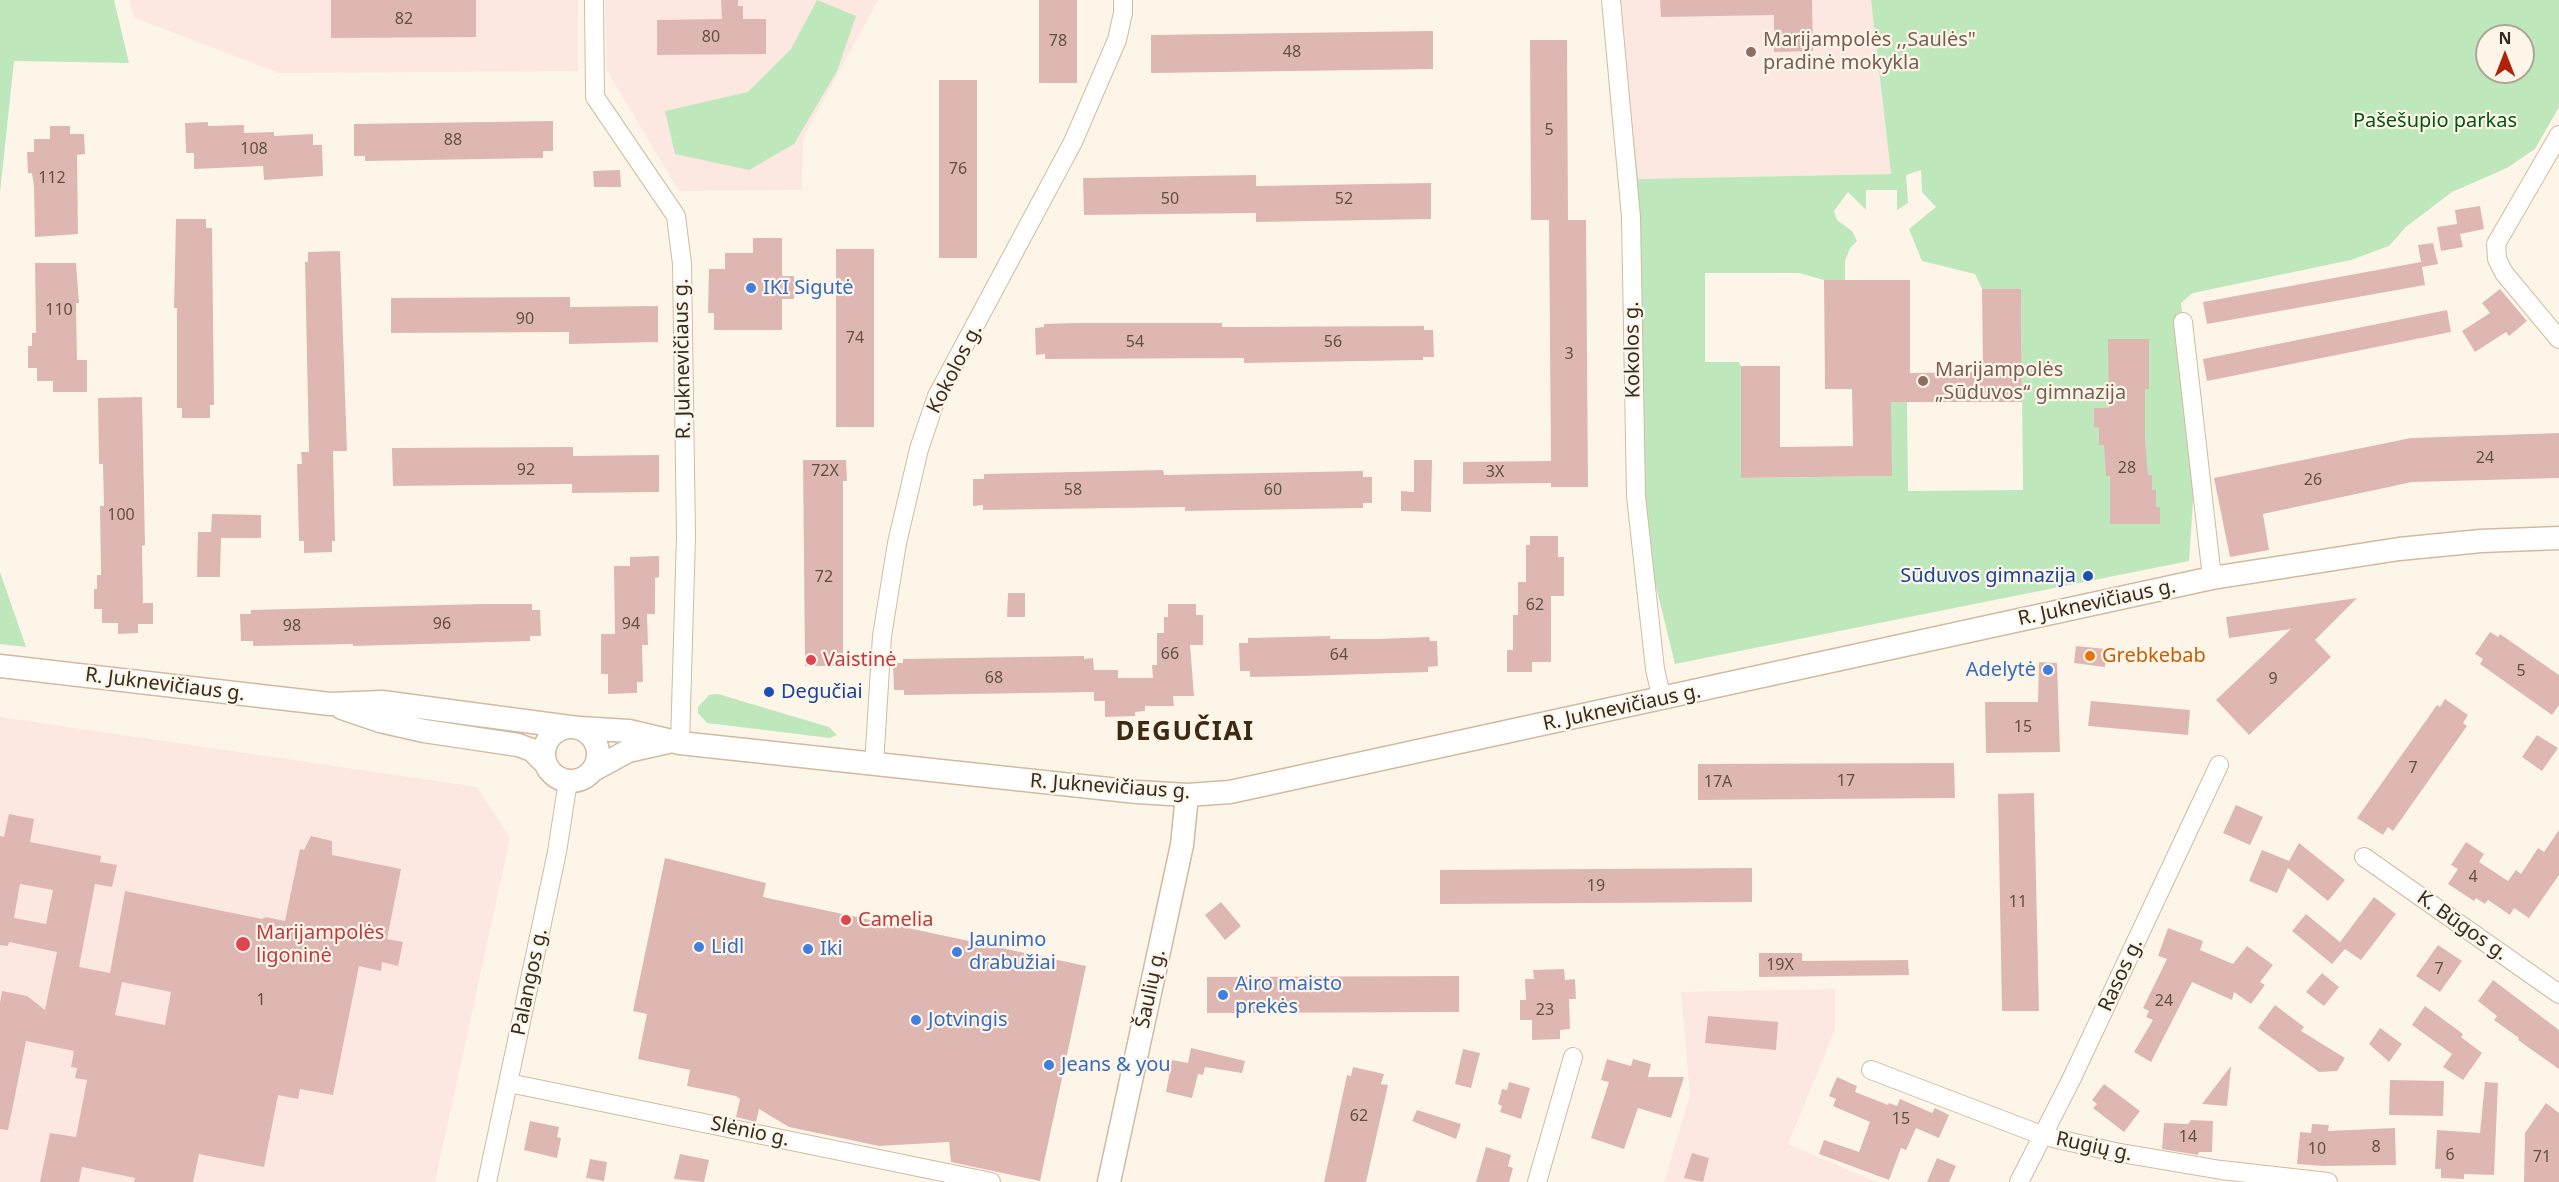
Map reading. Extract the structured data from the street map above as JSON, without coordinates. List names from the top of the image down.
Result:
{
  "streets": {
    "street": [
      "Kokolos g.",
      "R. Juknevičiaus g.",
      "K. Būgos g.",
      "Rasos g.",
      "Palangos g.",
      "Šaulių g.",
      "Slėnio g.",
      "Rugių g."
    ]
  },
  "crossings": [
    ["Kokolos g.", "R. Juknevičiaus g."],
    ["R. Juknevičiaus g.", "Palangos g."],
    ["R. Juknevičiaus g.", "Šaulių g."],
    ["Rasos g.", "Rugių g."],
    ["Palangos g.", "Slėnio g."]
  ],
  "districts": ["DEGUČIAI"],
  "parks": ["Pašešupio parkas"],
  "places": [
    "Marijampolės ,,Saulės\" pradinė mokykla",
    "IKI Sigutė",
    "Marijampolės „Sūduvos“ gimnazija",
    "Sūduvos gimnazija",
    "Grebkebab",
    "Vaistinė",
    "Adelytė",
    "Degučiai",
    "Camelia",
    "Marijampolės ligoninė",
    "Lidl",
    "Iki",
    "Jaunimo drabužiai",
    "Airo maisto prekės",
    "Jotvingis",
    "Jeans & you"
  ],
  "house_numbers": [
    "82",
    "80",
    "78",
    "48",
    "5",
    "88",
    "108",
    "76",
    "112",
    "50",
    "52",
    "110",
    "90",
    "74",
    "54",
    "56",
    "3",
    "24",
    "28",
    "92",
    "72X",
    "3X",
    "26",
    "58",
    "60",
    "100",
    "72",
    "62",
    "96",
    "94",
    "98",
    "66",
    "64",
    "5",
    "68",
    "9",
    "15",
    "7",
    "17",
    "17A",
    "4",
    "19",
    "11",
    "19X",
    "7",
    "1",
    "24",
    "23",
    "62",
    "15",
    "14",
    "8",
    "10",
    "6",
    "71"
  ],
  "north": "top"
}
